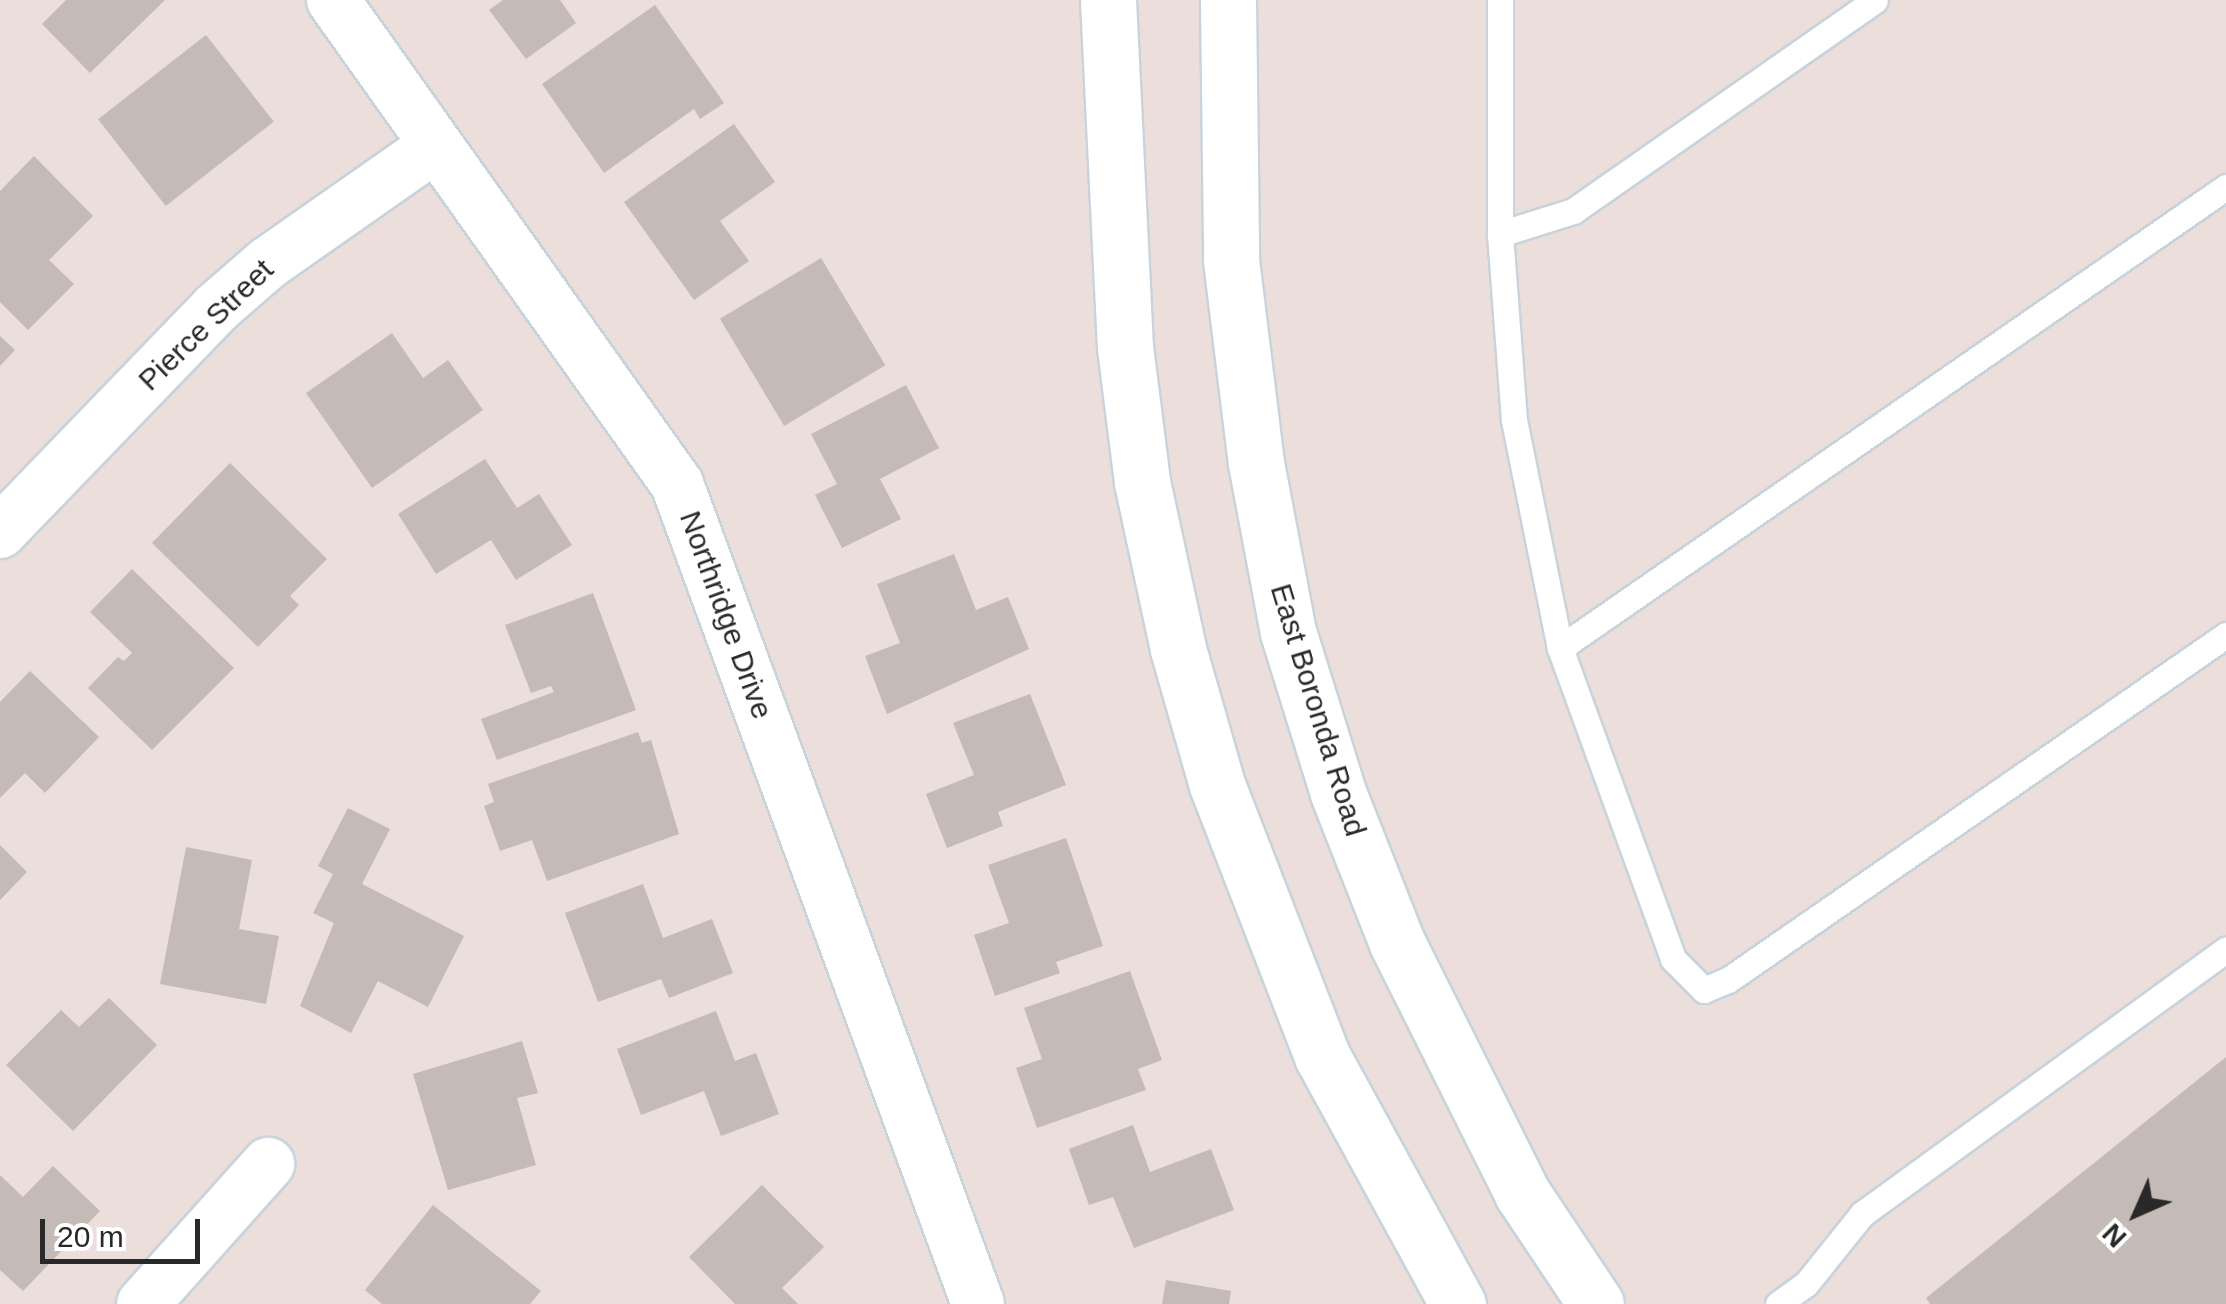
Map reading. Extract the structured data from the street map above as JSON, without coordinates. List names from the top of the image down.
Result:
{
  "streets": {
    "main road": ["East Boronda Road"],
    "street": ["Pierce Street", "Northridge Drive"]
  },
  "crossings": [
    ["Pierce Street", "Northridge Drive"]
  ],
  "scale_bar": "20 m",
  "north": "bottom left"
}
